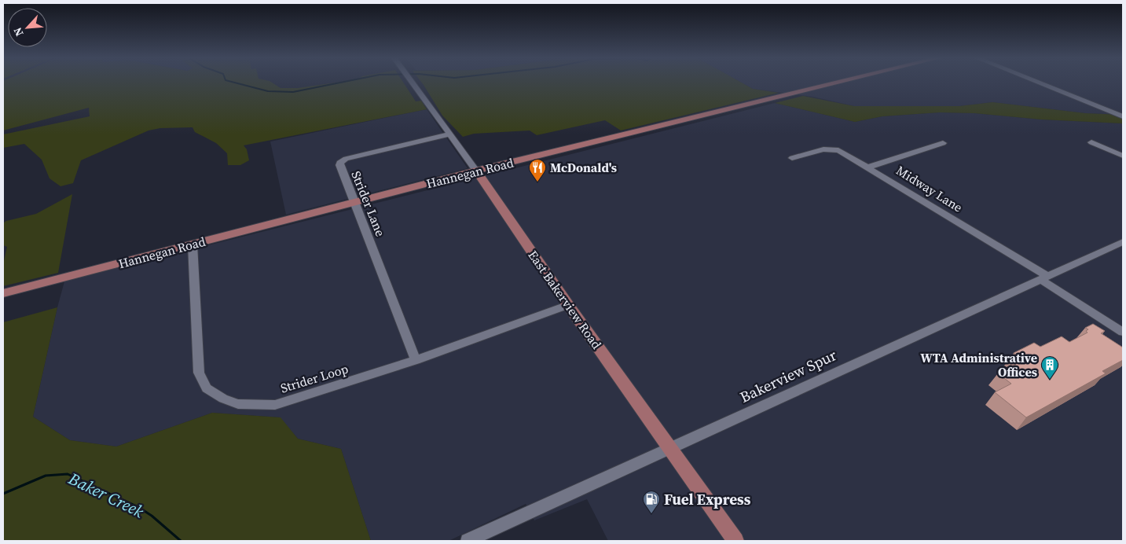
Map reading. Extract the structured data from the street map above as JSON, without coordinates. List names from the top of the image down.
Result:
{
  "streets": {
    "main road": ["Hannegan Road", "East Bakerview Road"],
    "street": [
      "Midway Lane",
      "Strider Lane",
      "Bakerview Spur",
      "Strider Loop"
    ]
  },
  "crossings": [
    ["Hannegan Road", "Strider Lane"],
    ["Hannegan Road", "East Bakerview Road"],
    ["Hannegan Road", "Strider Loop"],
    ["Midway Lane", "Bakerview Spur"],
    ["Strider Lane", "East Bakerview Road"],
    ["Strider Lane", "Strider Loop"],
    ["East Bakerview Road", "Bakerview Spur"],
    ["East Bakerview Road", "Strider Loop"]
  ],
  "water": ["Baker Creek"],
  "places": {
    "restaurant": ["McDonald's"],
    "building": ["WTA Administrative Offices"],
    "fuel station": ["Fuel Express"]
  },
  "north": "bottom left"
}
